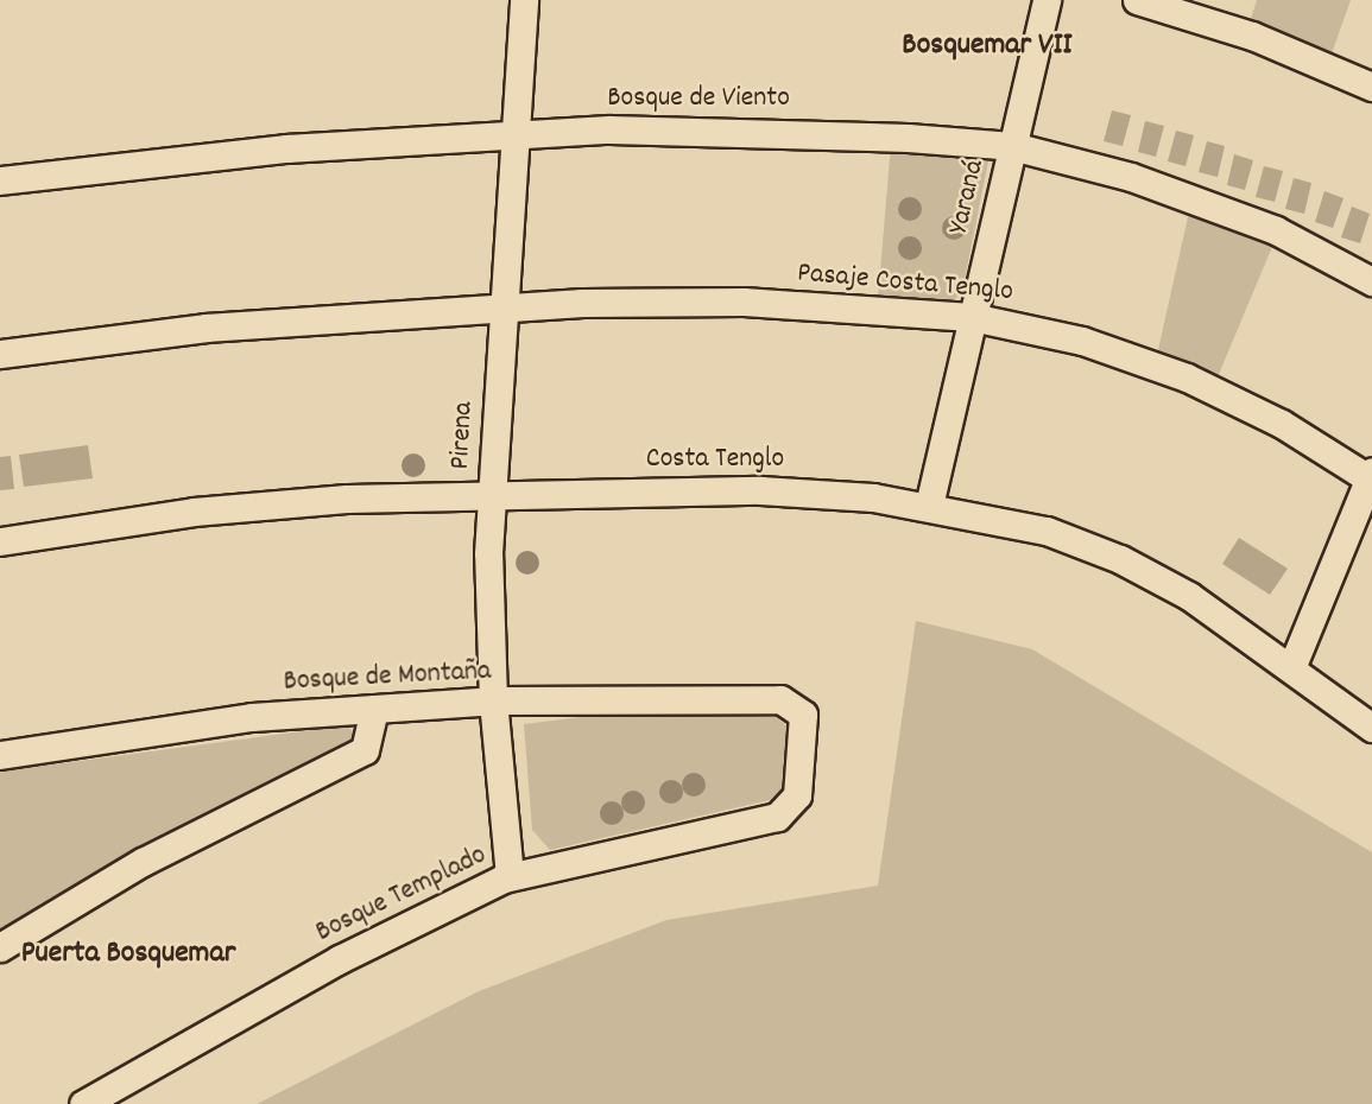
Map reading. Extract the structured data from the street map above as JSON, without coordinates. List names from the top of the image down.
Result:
{
  "streets": {
    "street": [
      "Bosque de Viento",
      "Yaraná",
      "Pasaje Costa Tenglo",
      "Pirena",
      "Costa Tenglo",
      "Bosque de Montaña",
      "Bosque Templado"
    ]
  },
  "crossings": [
    ["Bosque de Viento", "Yaraná"],
    ["Bosque de Viento", "Pirena"],
    ["Yaraná", "Pasaje Costa Tenglo"],
    ["Yaraná", "Costa Tenglo"],
    ["Pasaje Costa Tenglo", "Pirena"],
    ["Pirena", "Costa Tenglo"],
    ["Pirena", "Bosque de Montaña"],
    ["Pirena", "Bosque Templado"],
    ["Bosque de Montaña", "Bosque Templado"]
  ],
  "districts": ["Bosquemar VII", "Puerta Bosquemar"]
}
